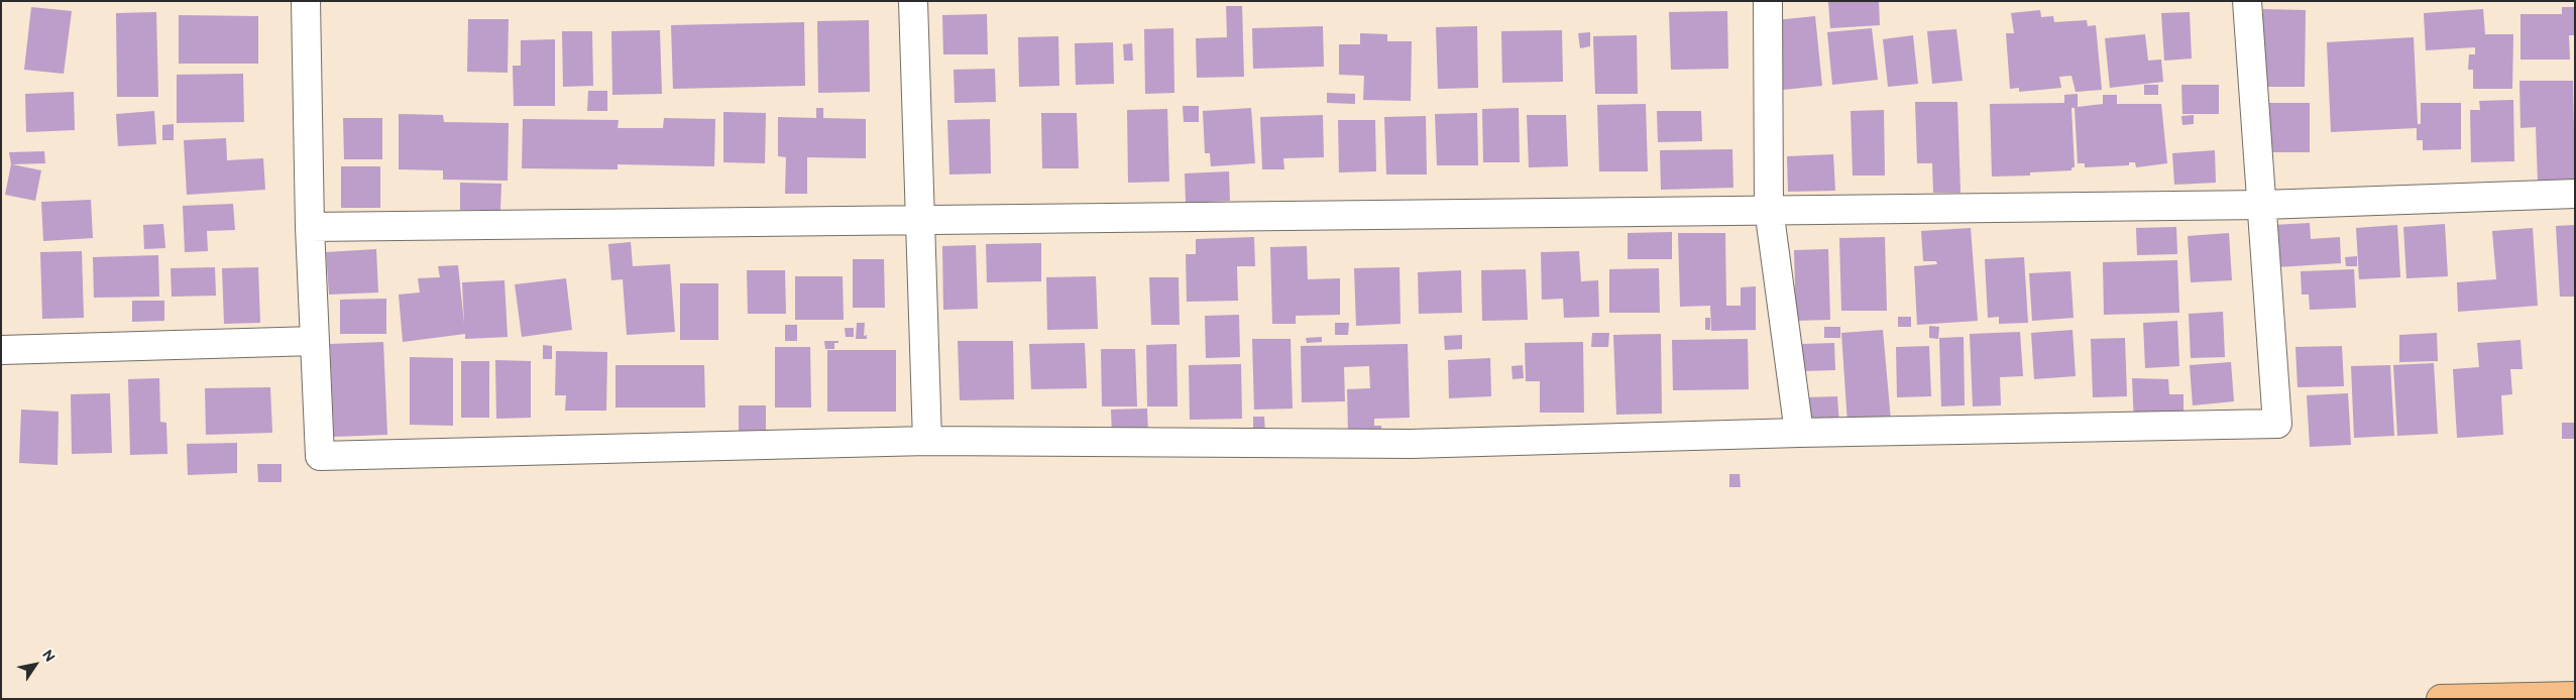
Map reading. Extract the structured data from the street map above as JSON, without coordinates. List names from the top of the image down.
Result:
{
  "north": "top right"
}
